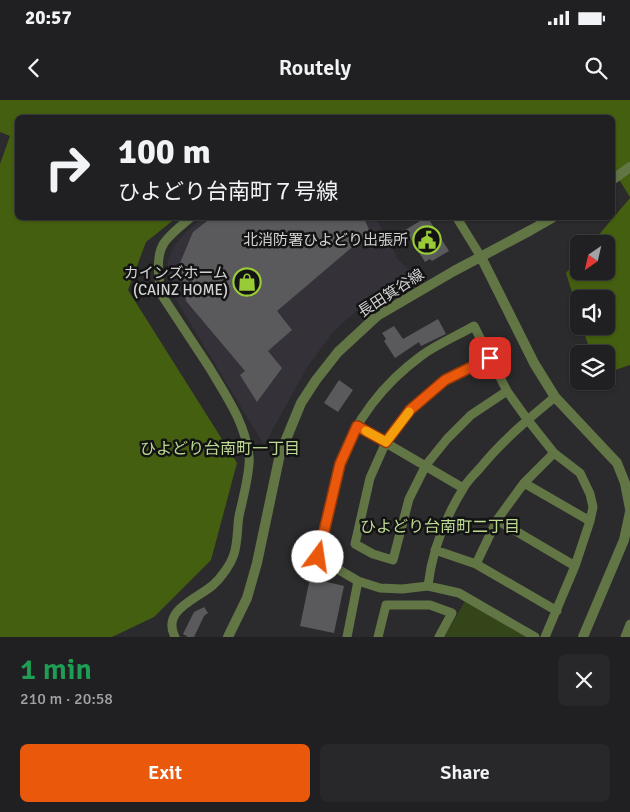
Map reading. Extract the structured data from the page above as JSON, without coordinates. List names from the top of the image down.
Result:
{
  "streets": {
    "street": ["長田箕谷線"]
  },
  "districts": ["ひよどり台南町一丁目", "ひよどり台南町二丁目"],
  "places": {
    "public building": ["北消防署ひよどり出張所"],
    "shop": ["カインズホーム (CAINZ HOME)"]
  },
  "north": "bottom left",
  "page": {
    "status": "20:57",
    "header": "Routely",
    "turn": ["100 m", "ひよどり台南町７号線"],
    "heading": ["1 min", "210 m · 20:58"],
    "buttons": ["Exit", "Share"]
  }
}
